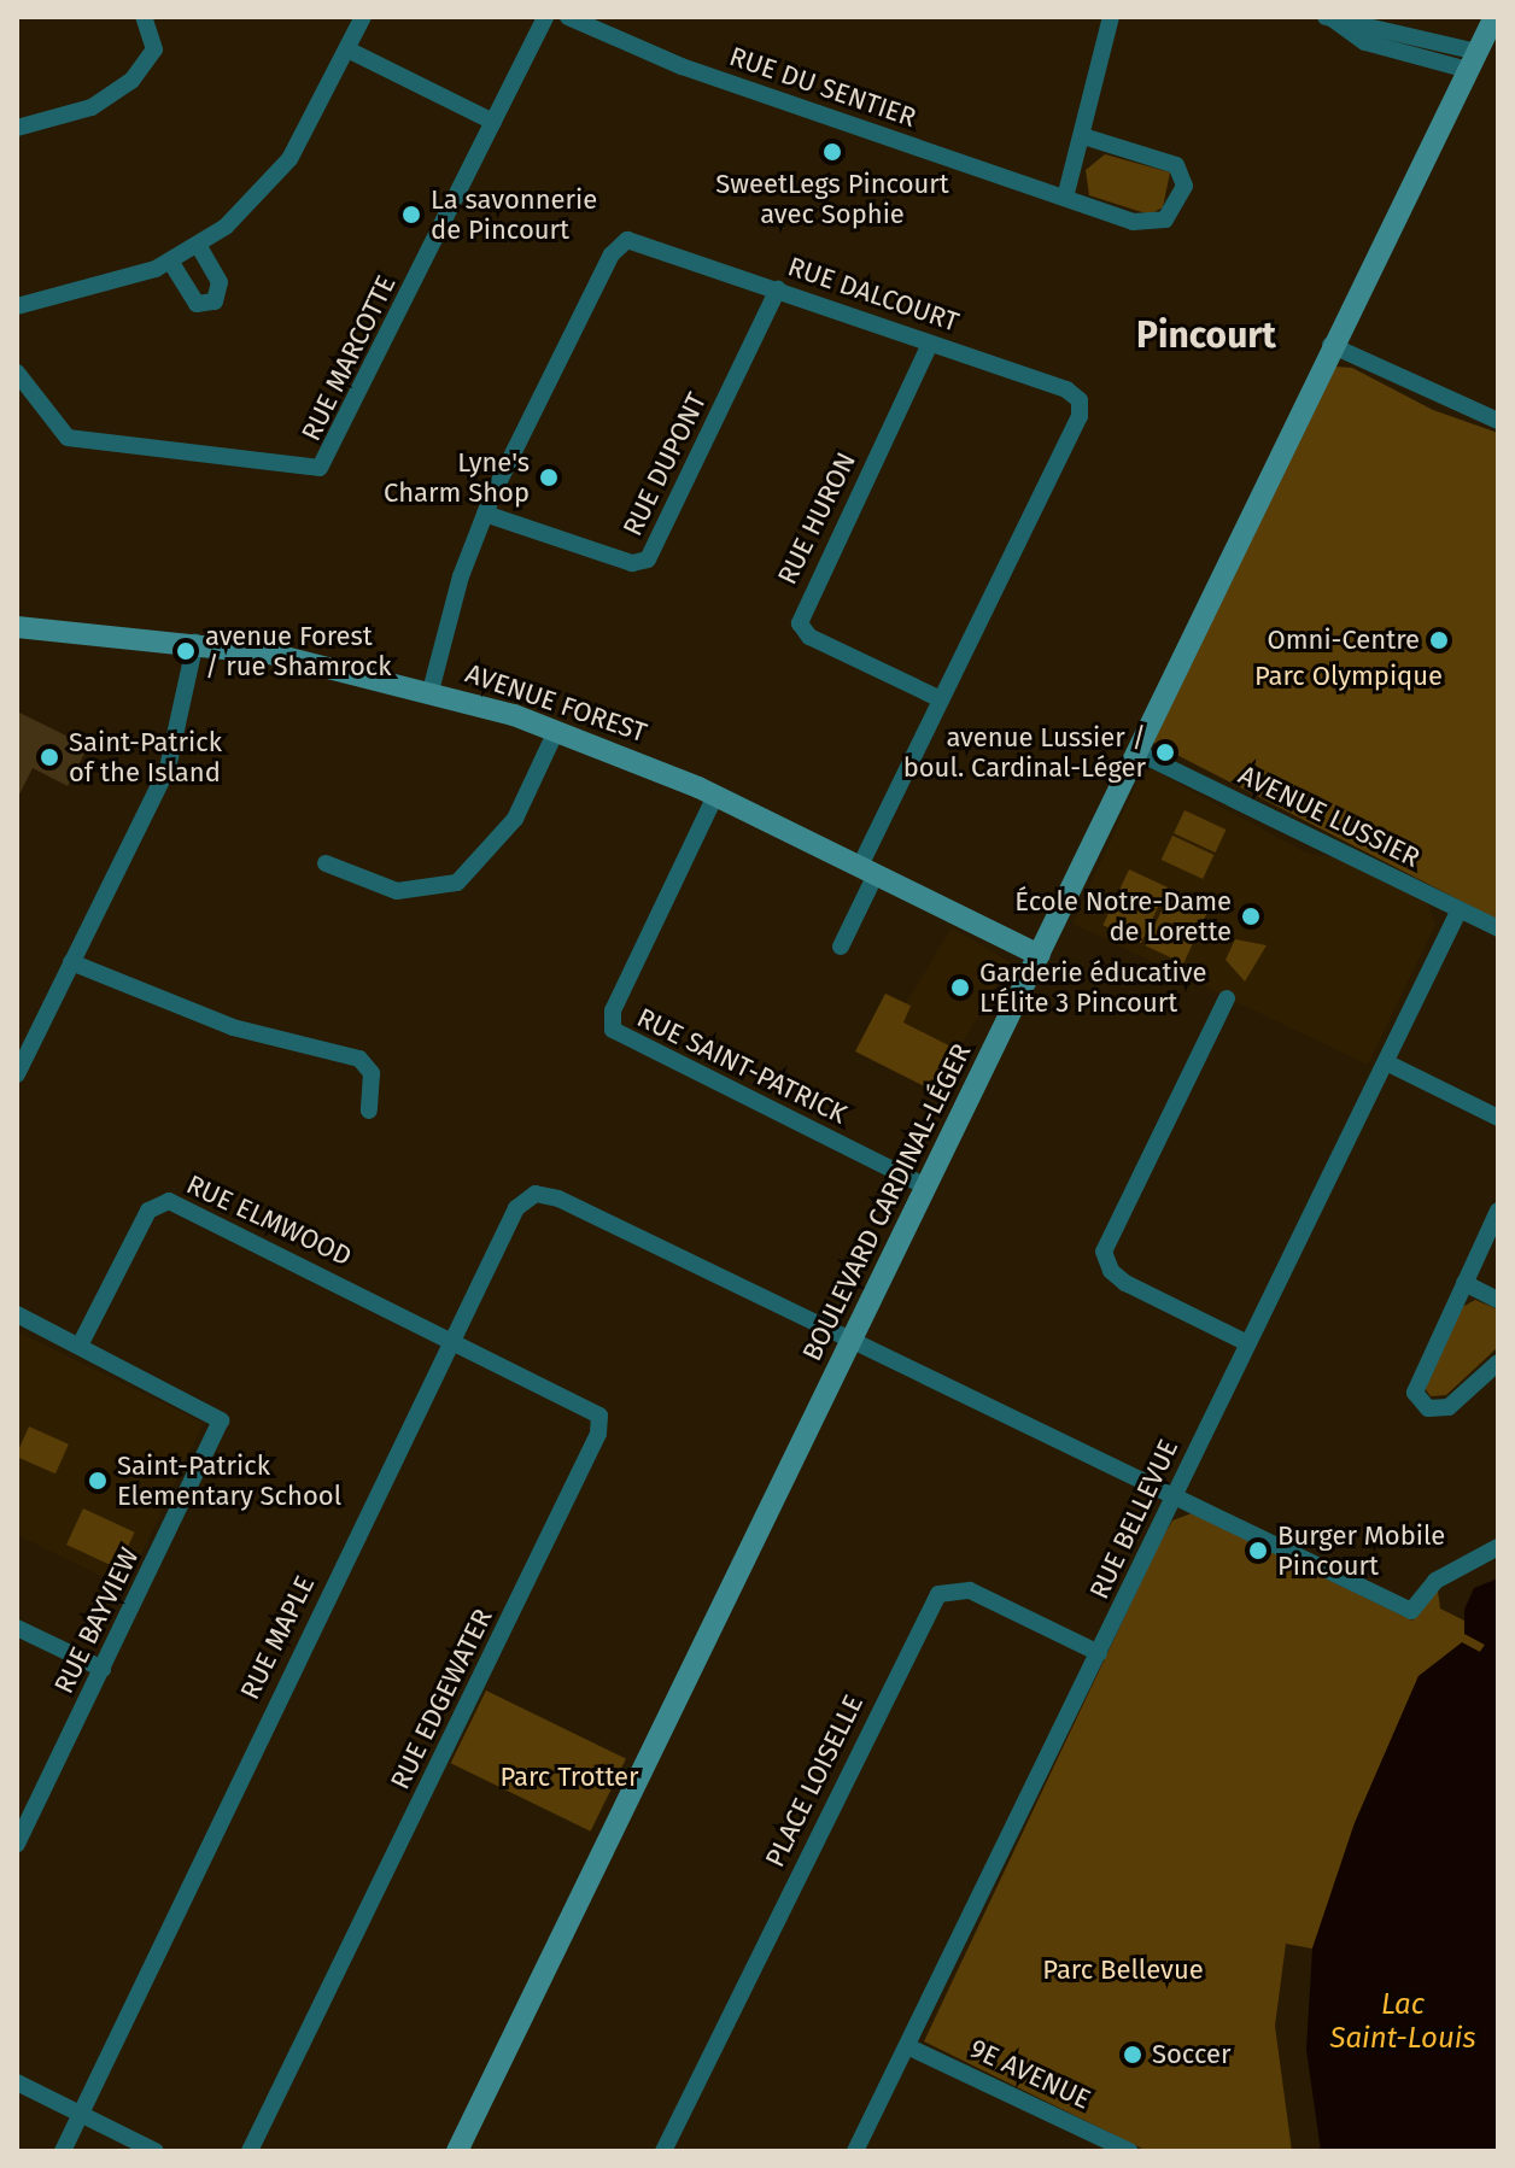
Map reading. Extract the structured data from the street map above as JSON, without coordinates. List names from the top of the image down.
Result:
{
  "streets": {
    "street": [
      "RUE DU SENTIER",
      "RUE DALCOURT",
      "RUE MARCOTTE",
      "RUE DUPONT",
      "RUE HURON",
      "AVENUE FOREST",
      "AVENUE LUSSIER",
      "RUE SAINT-PATRICK",
      "BOULEVARD CARDINAL-LÉGER",
      "RUE ELMWOOD",
      "RUE BELLEVUE",
      "RUE BAYVIEW",
      "RUE MAPLE",
      "RUE EDGEWATER",
      "PLACE LOISELLE",
      "9E AVENUE"
    ]
  },
  "crossings": [
    ["RUE DALCOURT", "RUE DUPONT"],
    ["RUE DALCOURT", "RUE HURON"],
    ["RUE DALCOURT", "AVENUE FOREST"],
    ["AVENUE FOREST", "RUE SAINT-PATRICK"],
    ["AVENUE FOREST", "BOULEVARD CARDINAL-LÉGER"],
    ["AVENUE LUSSIER", "BOULEVARD CARDINAL-LÉGER"],
    ["AVENUE LUSSIER", "RUE BELLEVUE"],
    ["RUE SAINT-PATRICK", "BOULEVARD CARDINAL-LÉGER"],
    ["BOULEVARD CARDINAL-LÉGER", "RUE MAPLE"],
    ["RUE ELMWOOD", "RUE BAYVIEW"],
    ["RUE ELMWOOD", "RUE MAPLE"],
    ["RUE ELMWOOD", "RUE EDGEWATER"],
    ["RUE BELLEVUE", "PLACE LOISELLE"],
    ["RUE BELLEVUE", "9E AVENUE"],
    ["RUE MAPLE", "RUE EDGEWATER"]
  ],
  "districts": ["Pincourt"],
  "water": ["Lac Saint-Louis"],
  "parks": ["Parc Olympique", "Parc Trotter", "Parc Bellevue"],
  "places": [
    "SweetLegs Pincourt avec Sophie",
    "La savonnerie de Pincourt",
    "Lyne's Charm Shop",
    "Omni-Centre",
    "avenue Forest / rue Shamrock",
    "avenue Lussier / boul. Cardinal-Léger",
    "Saint-Patrick of the Island",
    "École Notre-Dame de Lorette",
    "Garderie éducative L'Élite 3 Pincourt",
    "Saint-Patrick Elementary School",
    "Burger Mobile Pincourt",
    "Soccer"
  ]
}
